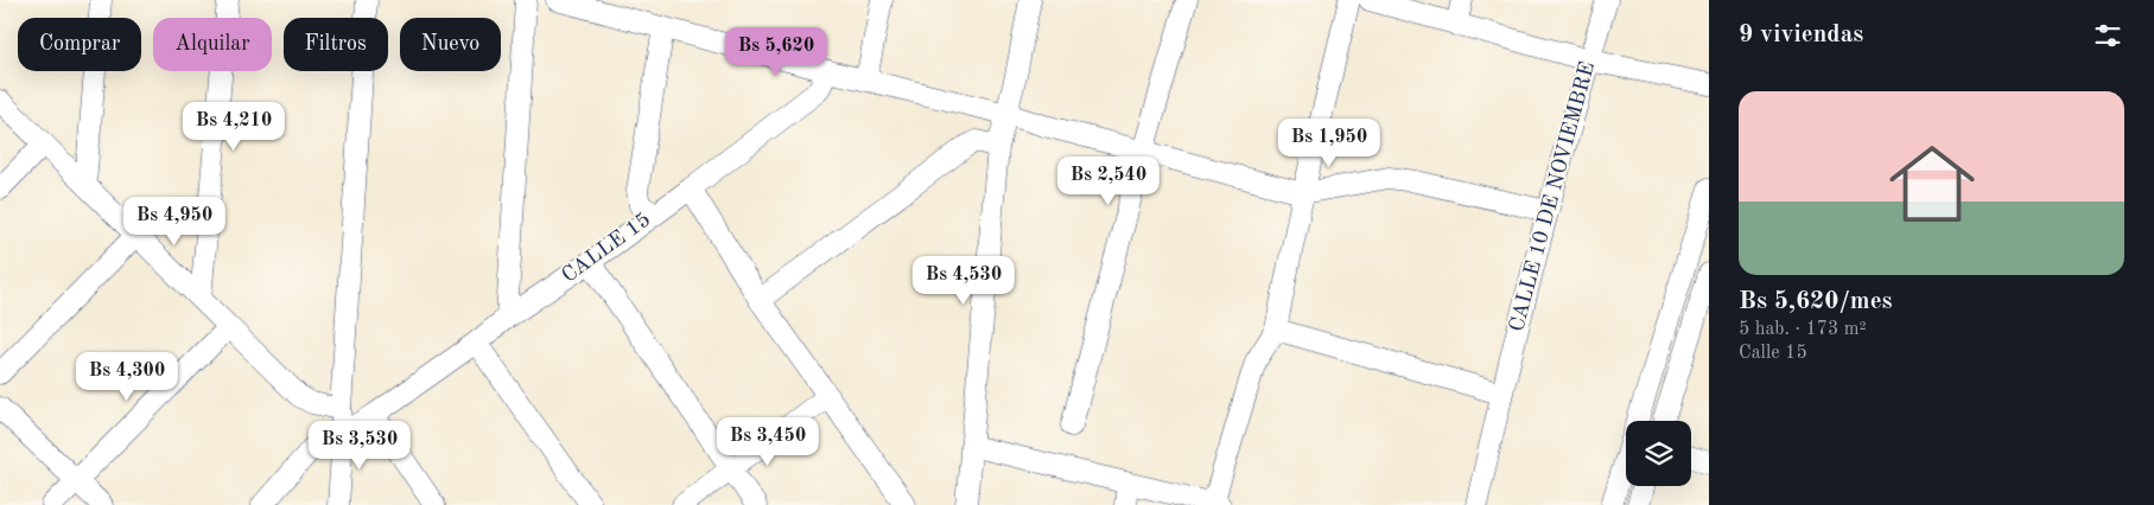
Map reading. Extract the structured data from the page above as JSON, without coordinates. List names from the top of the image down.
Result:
{
  "streets": {
    "street": ["CALLE 10 DE NOVIEMBRE", "CALLE 15"]
  },
  "page": {
    "heading": "9 viviendas",
    "chip": [
      "Comprar",
      "Alquilar",
      "Filtros",
      "Nuevo"
    ],
    "price": [
      "Bs 5,620",
      "Bs 4,210",
      "Bs 1,950",
      "Bs 2,540",
      "Bs 4,950",
      "Bs 4,530",
      "Bs 4,300",
      "Bs 3,450",
      "Bs 3,530"
    ],
    "list": [
      {
        "name": "Bs 5,620/mes",
        "note": "5 hab. · 173 m² · Calle 15"
      }
    ]
  }
}
